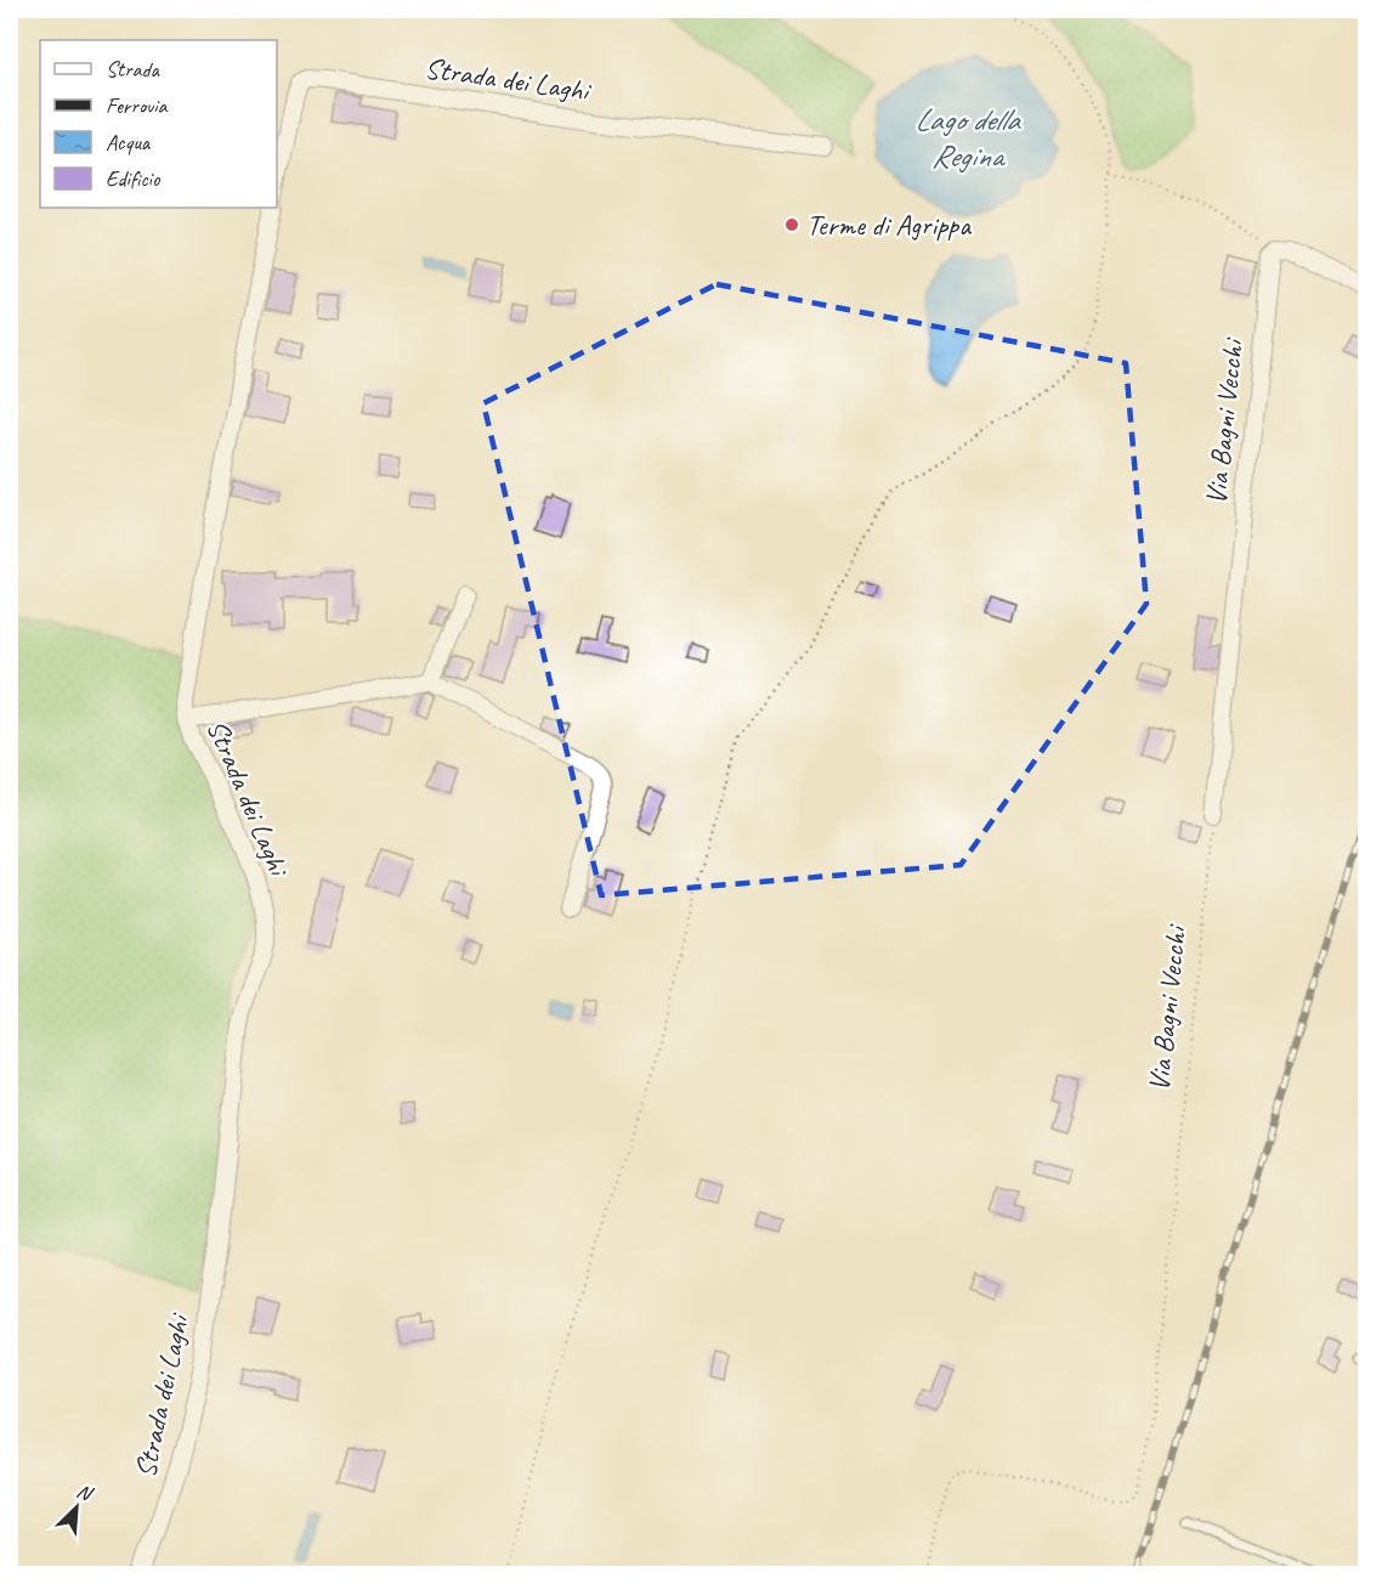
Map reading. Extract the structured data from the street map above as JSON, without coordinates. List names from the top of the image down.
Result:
{
  "streets": {
    "street": ["Strada dei Laghi", "Via Bagni Vecchi"]
  },
  "water": ["Lago della Regina"],
  "places": ["Terme di Agrippa"],
  "legend": [
    "Strada",
    "Ferrovia",
    "Acqua",
    "Edificio"
  ],
  "north": "top right"
}
